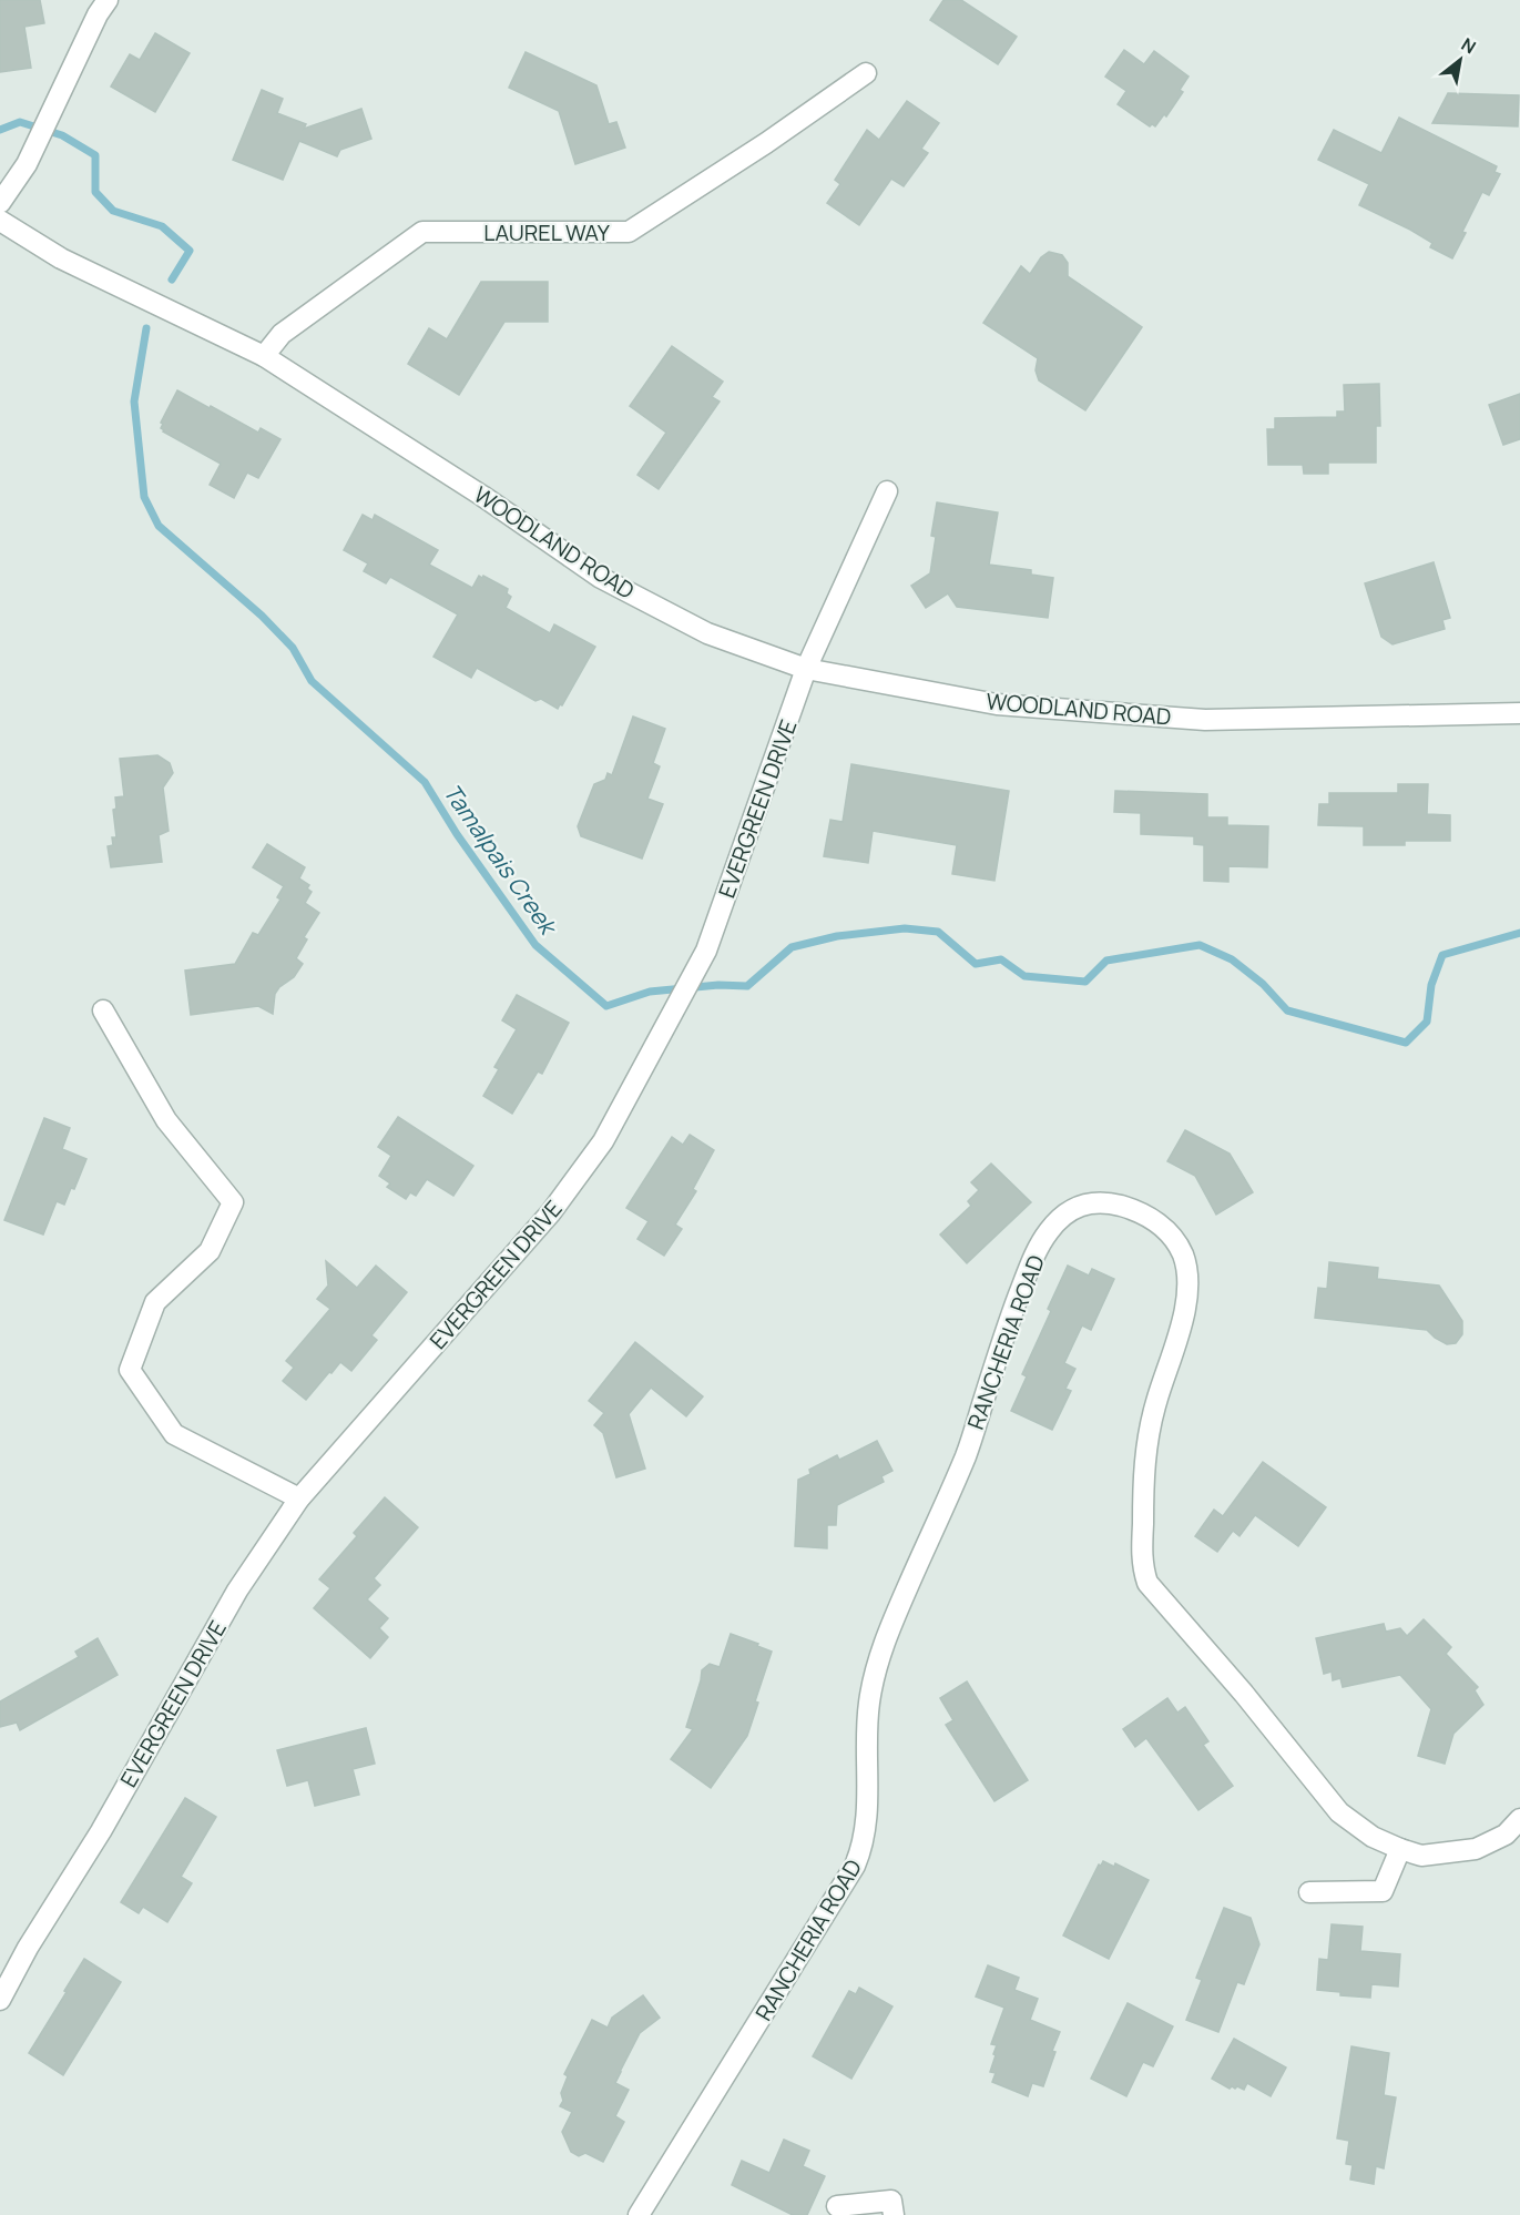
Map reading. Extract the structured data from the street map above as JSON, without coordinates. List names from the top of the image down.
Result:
{
  "streets": {
    "street": [
      "LAUREL WAY",
      "WOODLAND ROAD",
      "EVERGREEN DRIVE",
      "RANCHERIA ROAD"
    ]
  },
  "crossings": [
    ["LAUREL WAY", "WOODLAND ROAD"],
    ["WOODLAND ROAD", "EVERGREEN DRIVE"]
  ],
  "water": ["Tamalpais Creek"],
  "north": "top right"
}
